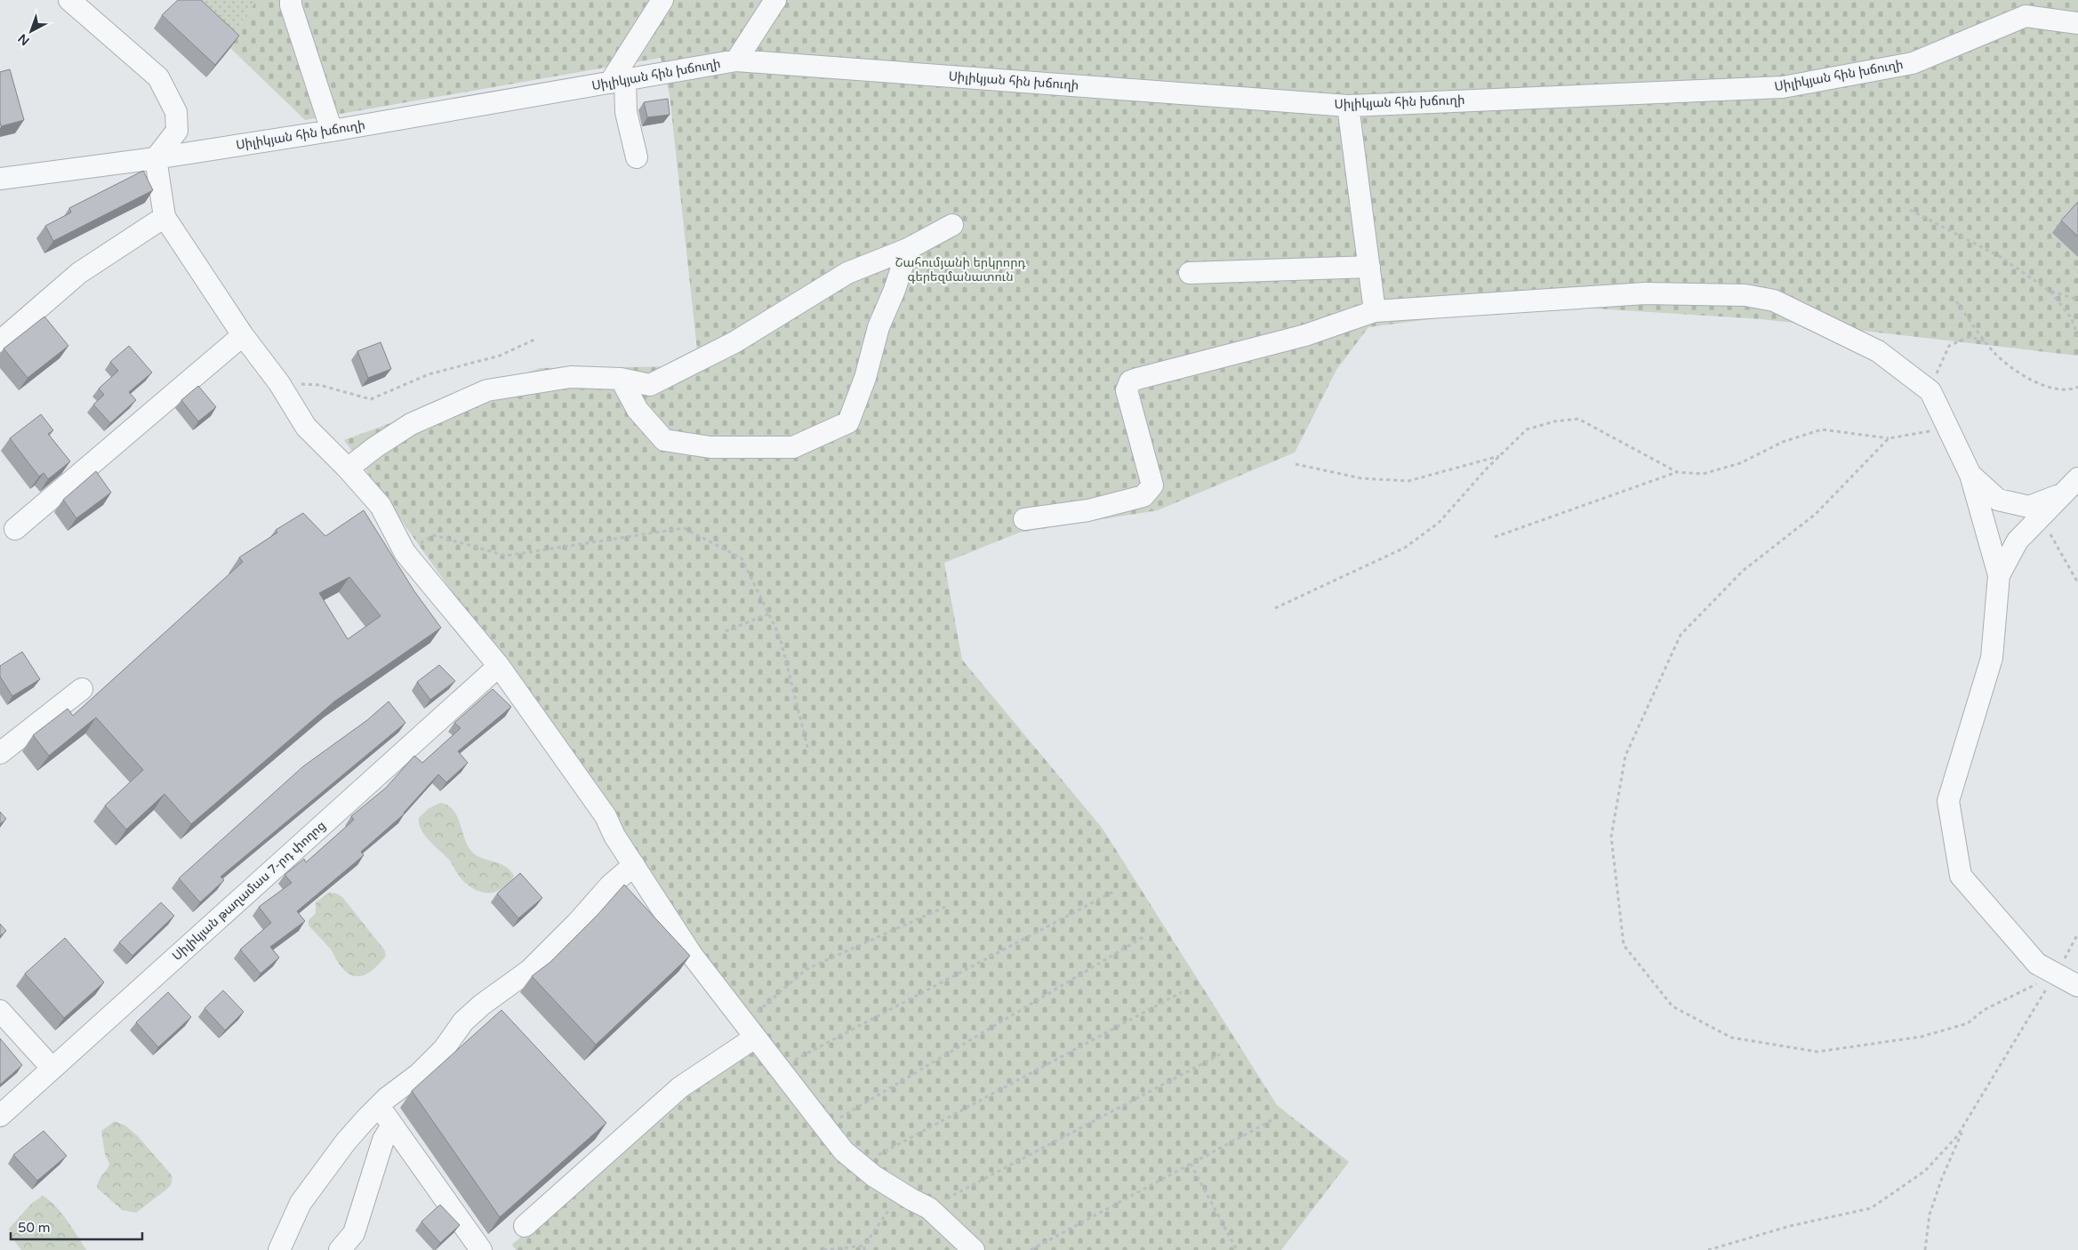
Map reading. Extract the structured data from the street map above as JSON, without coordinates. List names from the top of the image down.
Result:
{
  "streets": {
    "street": ["Սիլիկյան հին խճուղի", "Սիլիկյան թաղամաս 7-րդ փողոց"]
  },
  "parks": ["Շահումյանի երկրորդ գերեզմանատուն"],
  "scale_bar": "50 m",
  "north": "bottom left"
}
